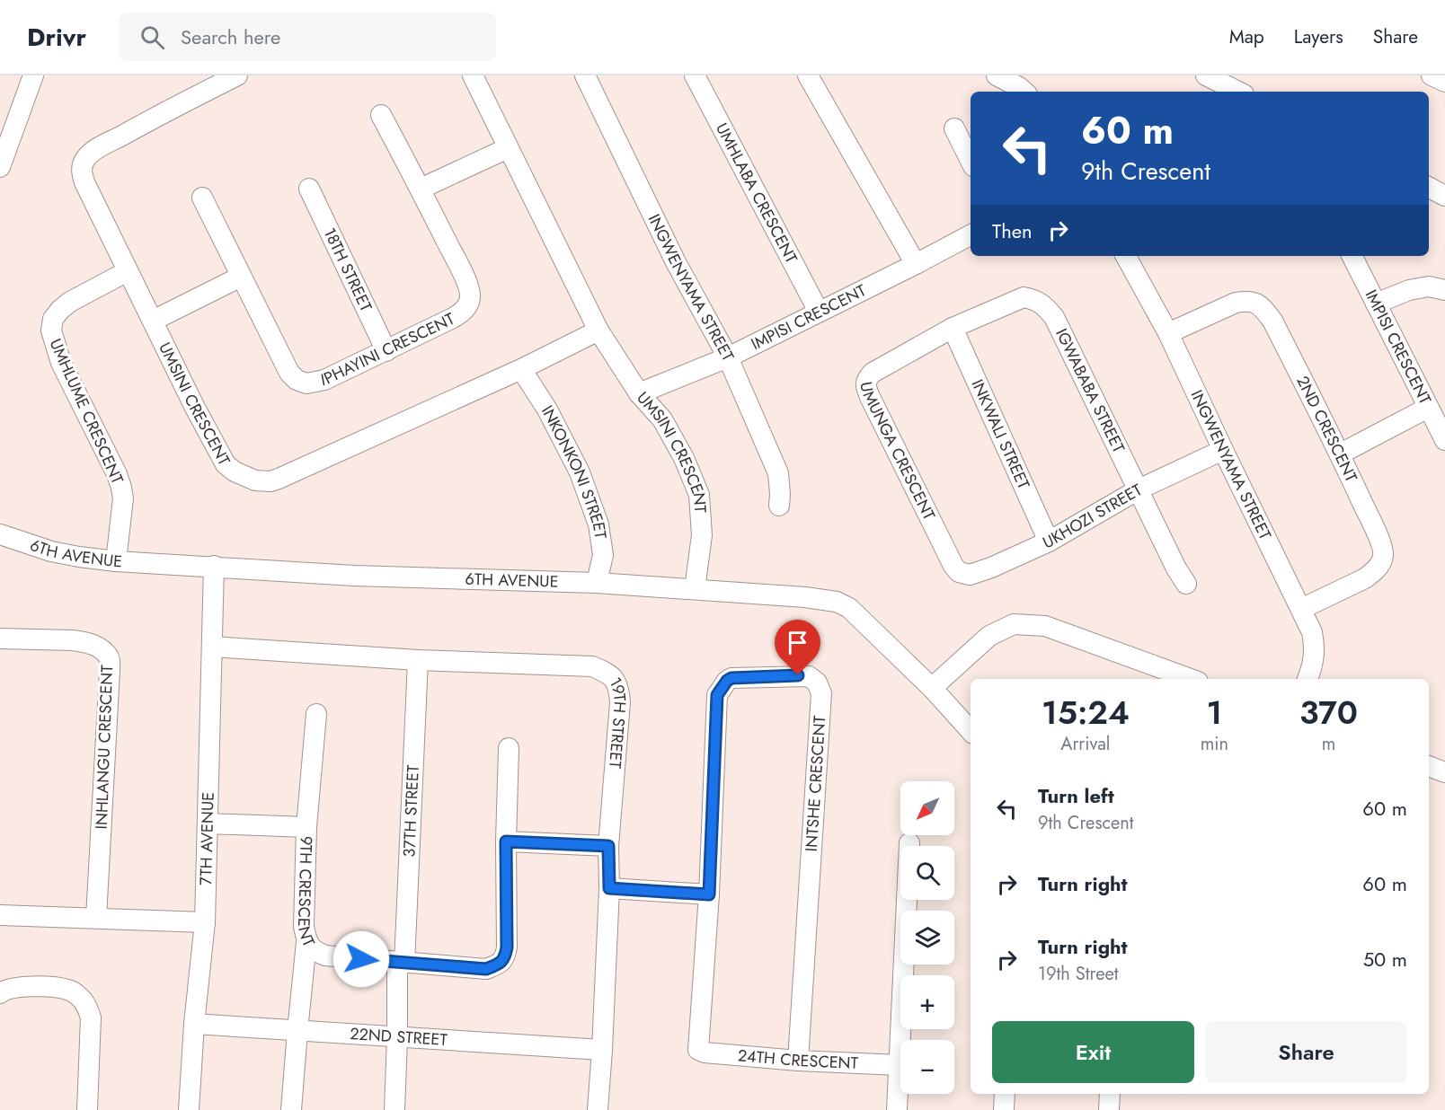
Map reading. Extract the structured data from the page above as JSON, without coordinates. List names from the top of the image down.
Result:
{
  "streets": {
    "street": [
      "UMHLABA CRESCENT",
      "18TH STREET",
      "INGWENYAMA STREET",
      "IMPISI CRESCENT",
      "IPHAYINI CRESCENT",
      "IGWABABA STREET",
      "UMSINI CRESCENT",
      "UMHLUME CRESCENT",
      "2ND CRESCENT",
      "INKWALI STREET",
      "UMUNGA CRESCENT",
      "INKONKONI STREET",
      "UKHOZI STREET",
      "6TH AVENUE",
      "19TH STREET",
      "INHLANGU CRESCENT",
      "INTSHE CRESCENT",
      "37TH STREET",
      "7TH AVENUE",
      "9TH CRESCENT",
      "22ND STREET",
      "24TH CRESCENT"
    ]
  },
  "crossings": [
    ["UMHLABA CRESCENT", "IMPISI CRESCENT"],
    ["18TH STREET", "IPHAYINI CRESCENT"],
    ["INGWENYAMA STREET", "IMPISI CRESCENT"],
    ["INGWENYAMA STREET", "2ND CRESCENT"],
    ["INGWENYAMA STREET", "UKHOZI STREET"],
    ["IMPISI CRESCENT", "UMSINI CRESCENT"],
    ["IGWABABA STREET", "UMUNGA CRESCENT"],
    ["IGWABABA STREET", "UKHOZI STREET"],
    ["UMSINI CRESCENT", "UMHLUME CRESCENT"],
    ["UMSINI CRESCENT", "INKONKONI STREET"],
    ["UMSINI CRESCENT", "6TH AVENUE"],
    ["UMHLUME CRESCENT", "6TH AVENUE"],
    ["INKWALI STREET", "UMUNGA CRESCENT"],
    ["INKWALI STREET", "UKHOZI STREET"],
    ["UMUNGA CRESCENT", "UKHOZI STREET"],
    ["INKONKONI STREET", "6TH AVENUE"],
    ["6TH AVENUE", "7TH AVENUE"],
    ["19TH STREET", "37TH STREET"],
    ["19TH STREET", "7TH AVENUE"],
    ["19TH STREET", "22ND STREET"],
    ["INTSHE CRESCENT", "24TH CRESCENT"],
    ["37TH STREET", "9TH CRESCENT"],
    ["37TH STREET", "22ND STREET"],
    ["7TH AVENUE", "22ND STREET"]
  ],
  "north": "bottom left",
  "page": {
    "header": "Drivr",
    "search": "Search here",
    "nav": ["Map", "Layers", "Share"],
    "turn": ["60 m", "9th Crescent"],
    "then": "Then",
    "eta": [
      "15:24",
      "Arrival",
      "1",
      "min",
      "370",
      "m"
    ],
    "list": [
      {
        "name": "Turn left",
        "note": "9th Crescent",
        "value": "60 m"
      },
      {
        "name": "Turn right",
        "value": "60 m"
      },
      {
        "name": "Turn right",
        "note": "19th Street",
        "value": "50 m"
      }
    ],
    "map_buttons": ["+", "−"],
    "buttons": ["Exit", "Share"]
  }
}
